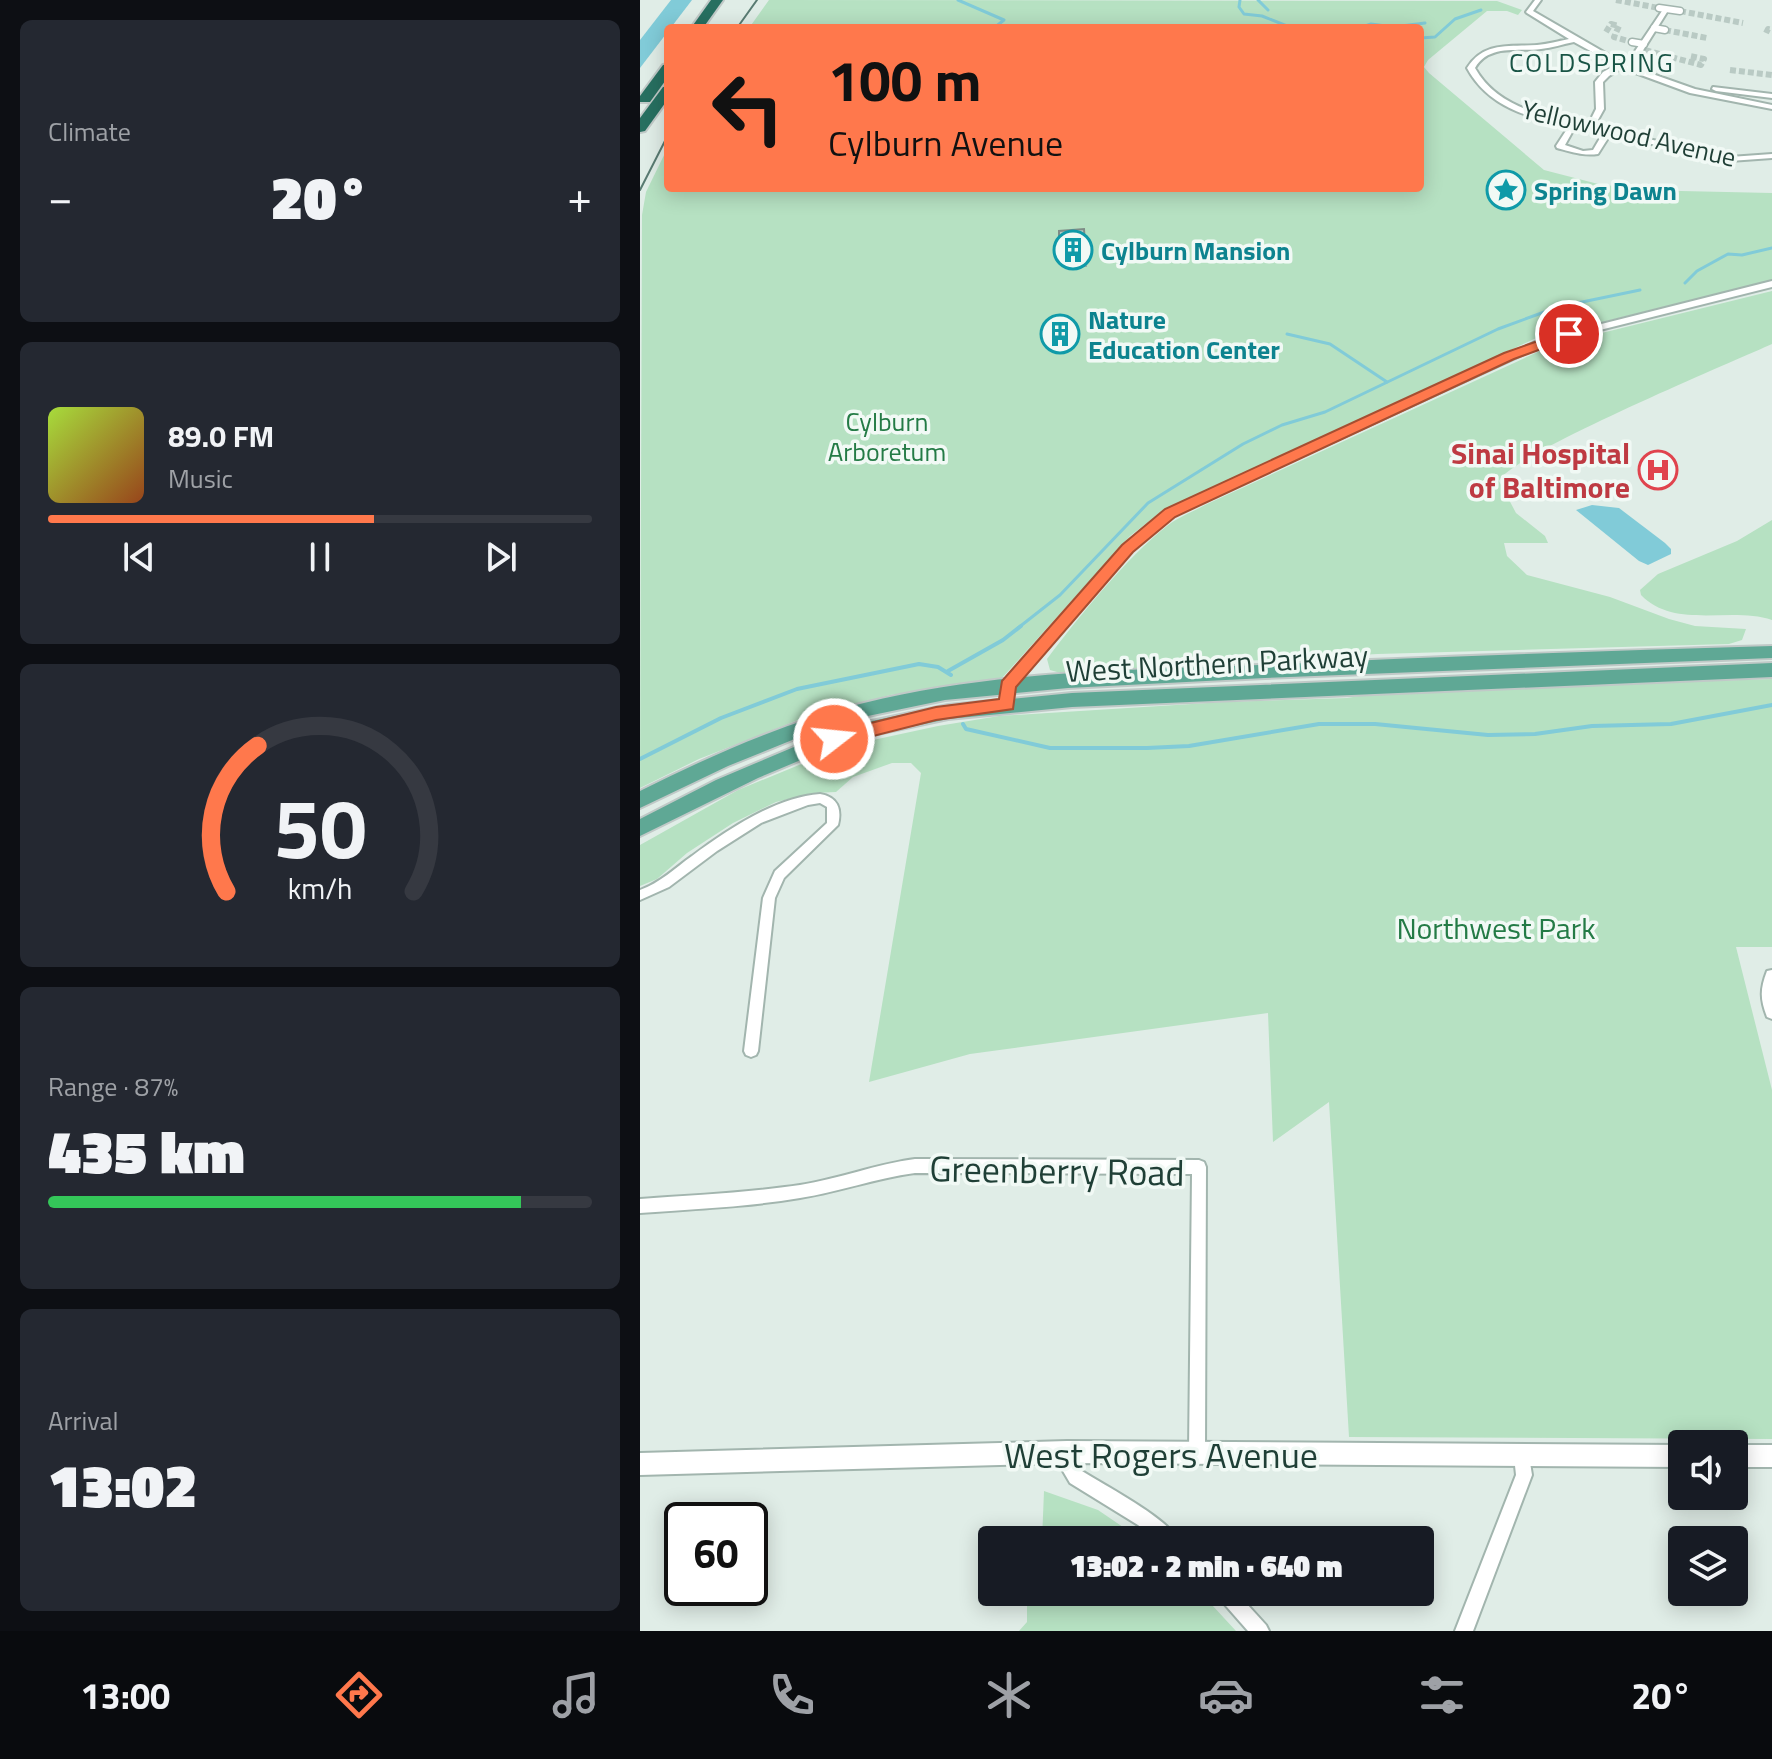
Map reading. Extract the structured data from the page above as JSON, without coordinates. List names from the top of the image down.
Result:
{
  "streets": {
    "main road": ["West Northern Parkway"],
    "street": ["Yellowwood Avenue", "Greenberry Road", "West Rogers Avenue"]
  },
  "crossings": [
    ["Greenberry Road", "West Rogers Avenue"]
  ],
  "districts": ["COLDSPRING"],
  "parks": ["Cylburn Arboretum", "Northwest Park"],
  "places": {
    "place": ["Spring Dawn"],
    "building": ["Cylburn Mansion", "Nature Education Center"],
    "hospital": ["Sinai Hospital of Baltimore"]
  },
  "page": {
    "tile": [
      "Climate",
      ["Range · 87%", "435 km"],
      ["Arrival", "13:02"]
    ],
    "turn": ["100 m", "Cylburn Avenue"],
    "heat": ["−", "20°", "+"],
    "song": ["89.0 FM", "Music"],
    "limit": "60",
    "trip": "13:02 · 2 min · 640 m",
    "tabs": ["13:00", "20°"],
    "gauge": ["50", "km/h"]
  }
}
